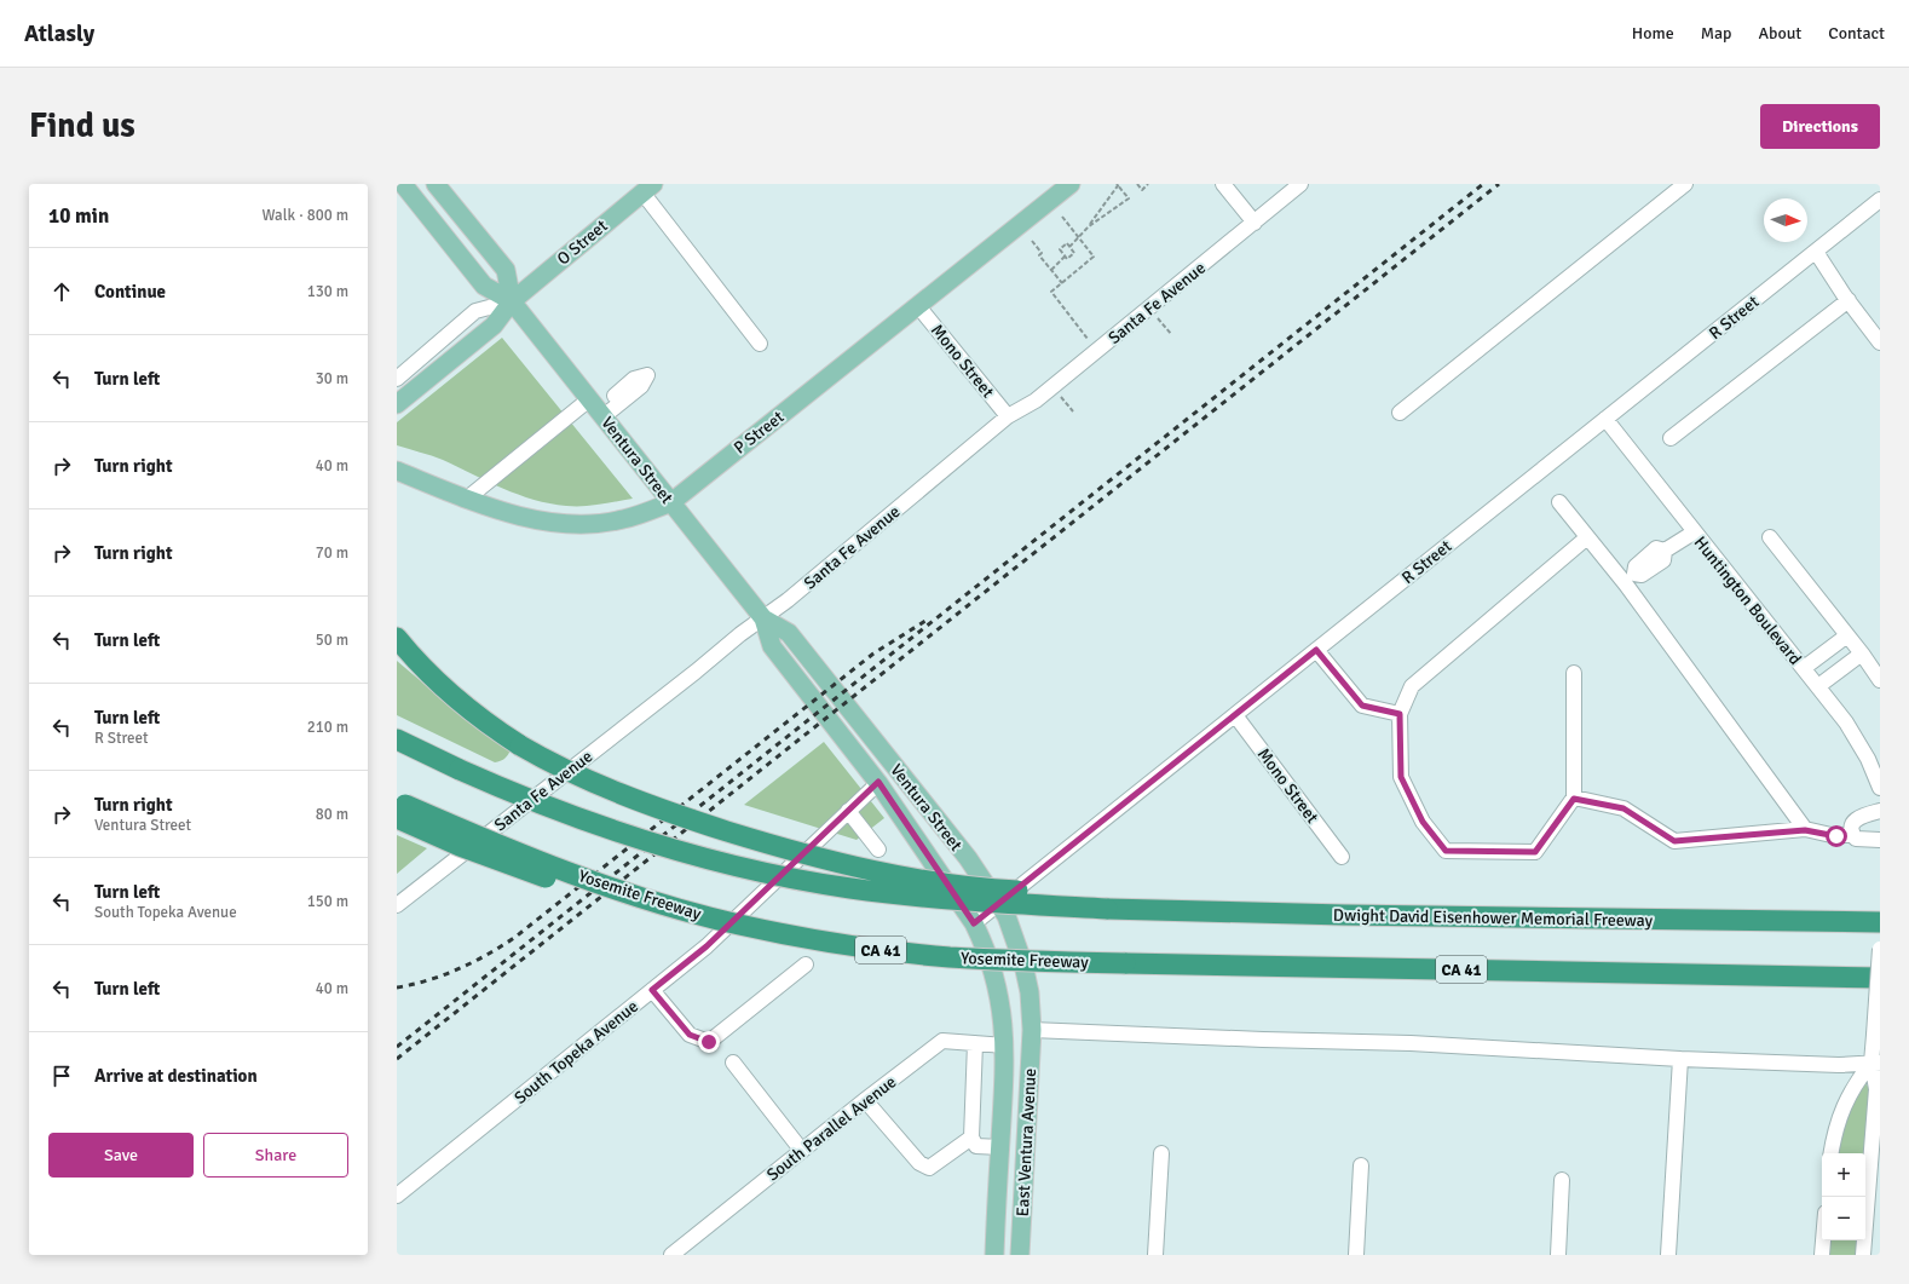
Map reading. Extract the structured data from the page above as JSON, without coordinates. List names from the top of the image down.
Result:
{
  "streets": {
    "highway": ["Yosemite Freeway", "Dwight David Eisenhower Memorial Freeway", "CA 41"],
    "main road": [
      "O Street",
      "P Street",
      "Ventura Street",
      "East Ventura Avenue"
    ],
    "street": [
      "Santa Fe Avenue",
      "R Street",
      "Mono Street",
      "Huntington Boulevard",
      "South Topeka Avenue",
      "South Parallel Avenue"
    ]
  },
  "crossings": [
    ["O Street", "Ventura Street"],
    ["Santa Fe Avenue", "Mono Street"],
    ["Santa Fe Avenue", "Ventura Street"],
    ["R Street", "Mono Street"],
    ["R Street", "Ventura Street"],
    ["R Street", "Huntington Boulevard"],
    ["Mono Street", "P Street"],
    ["P Street", "Ventura Street"],
    ["Ventura Street", "South Topeka Avenue"],
    ["Ventura Street", "South Parallel Avenue"],
    ["Ventura Street", "East Ventura Avenue"],
    ["Yosemite Freeway", "CA 41"],
    ["South Parallel Avenue", "East Ventura Avenue"]
  ],
  "north": "right",
  "page": {
    "header": "Atlasly",
    "nav": [
      "Home",
      "Map",
      "About",
      "Contact"
    ],
    "buttons": [
      "Directions",
      ["Save", "Share"]
    ],
    "title": "Find us",
    "heading": ["10 min", "Walk · 800 m"],
    "list": [
      ["Continue", "130 m"],
      ["Turn left", "30 m"],
      ["Turn right", "40 m"],
      ["Turn right", "70 m"],
      ["Turn left", "50 m"],
      ["Turn left", "R Street", "210 m"],
      ["Turn right", "Ventura Street", "80 m"],
      ["Turn left", "South Topeka Avenue", "150 m"],
      ["Turn left", "40 m"],
      "Arrive at destination"
    ],
    "map_buttons": ["+", "−"]
  }
}
